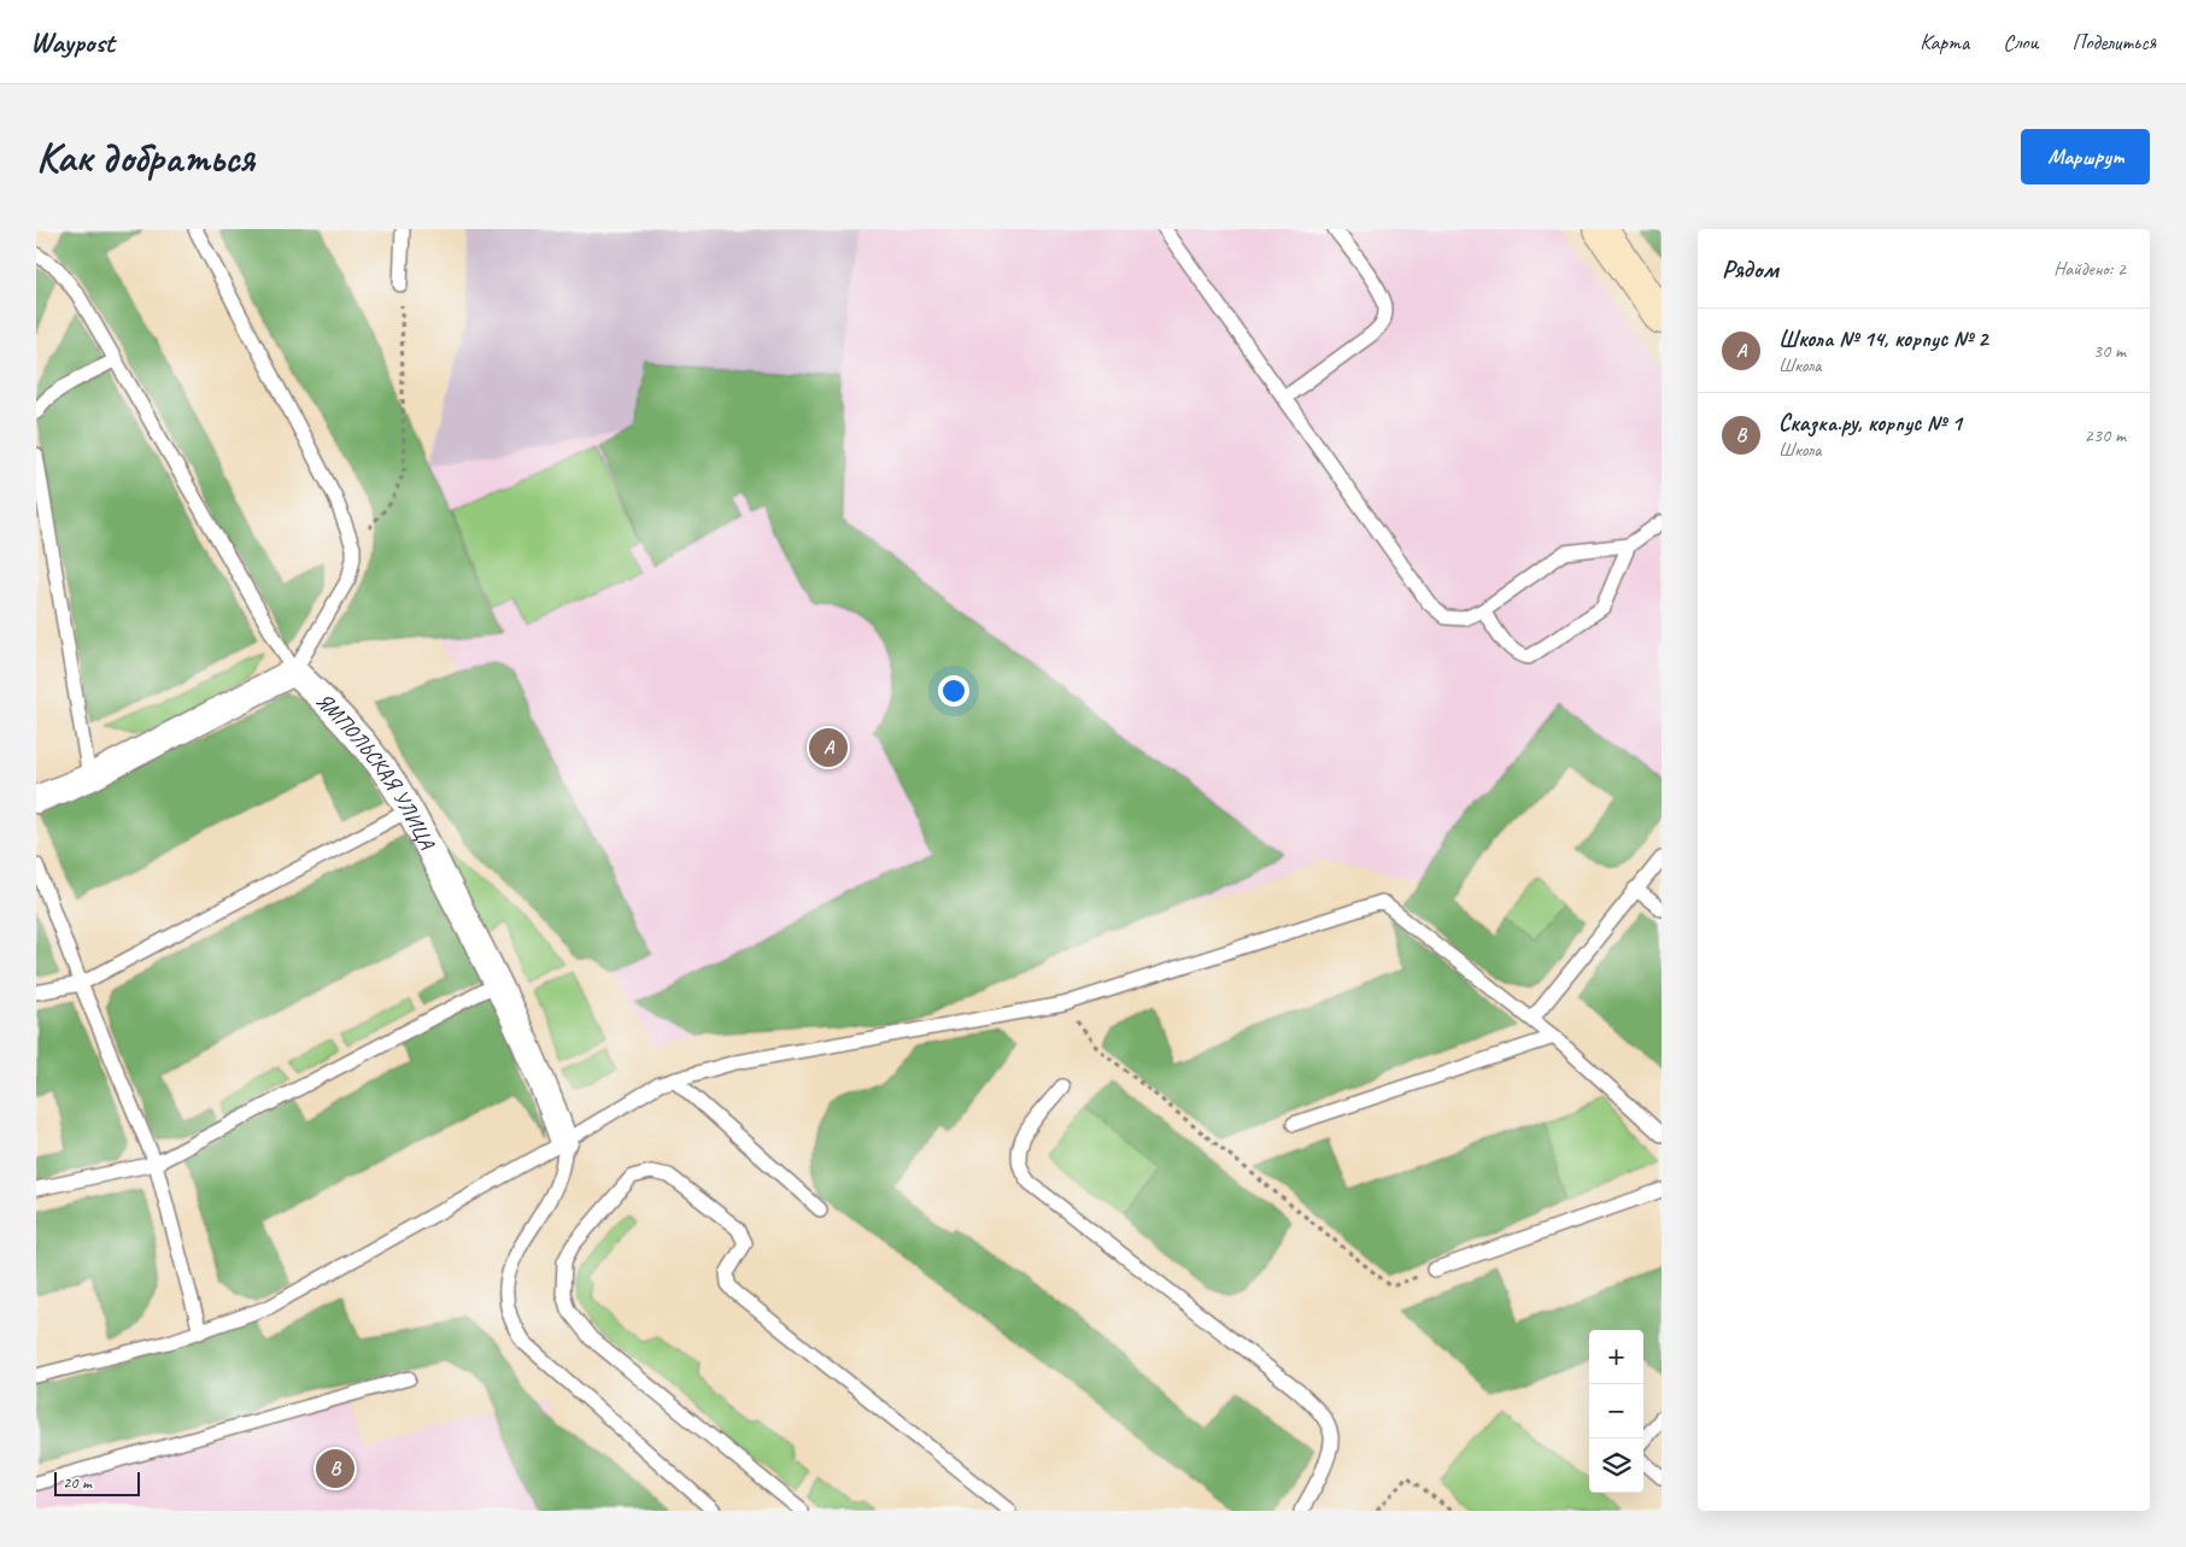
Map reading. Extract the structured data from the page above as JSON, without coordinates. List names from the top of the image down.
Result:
{
  "streets": {
    "street": ["ЯМПОЛЬСКАЯ УЛИЦА"]
  },
  "scale_bar": "20 m",
  "page": {
    "header": "Waypost",
    "nav": ["Карта", "Слои", "Поделиться"],
    "buttons": "Маршрут",
    "title": "Как добраться",
    "heading": ["Рядом", "Найдено: 2"],
    "list": [
      {
        "mark": "A",
        "name": "Школа № 14, корпус № 2",
        "note": "Школа",
        "value": "30 m"
      },
      {
        "mark": "B",
        "name": "Сказка.ру, корпус № 1",
        "note": "Школа",
        "value": "230 m"
      }
    ],
    "pins": ["A", "B"],
    "map_buttons": ["+", "−"],
    "scale": "20 m"
  }
}
